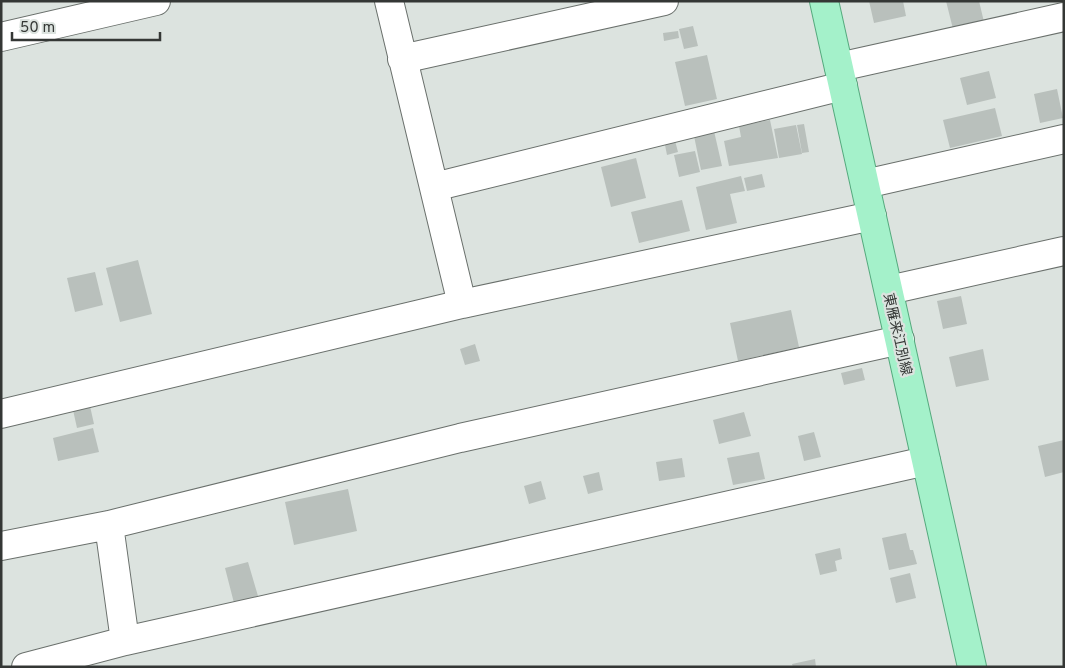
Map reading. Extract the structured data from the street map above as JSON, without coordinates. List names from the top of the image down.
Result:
{
  "streets": {
    "main road": ["東雁来江別線"]
  },
  "scale_bar": "50 m"
}
